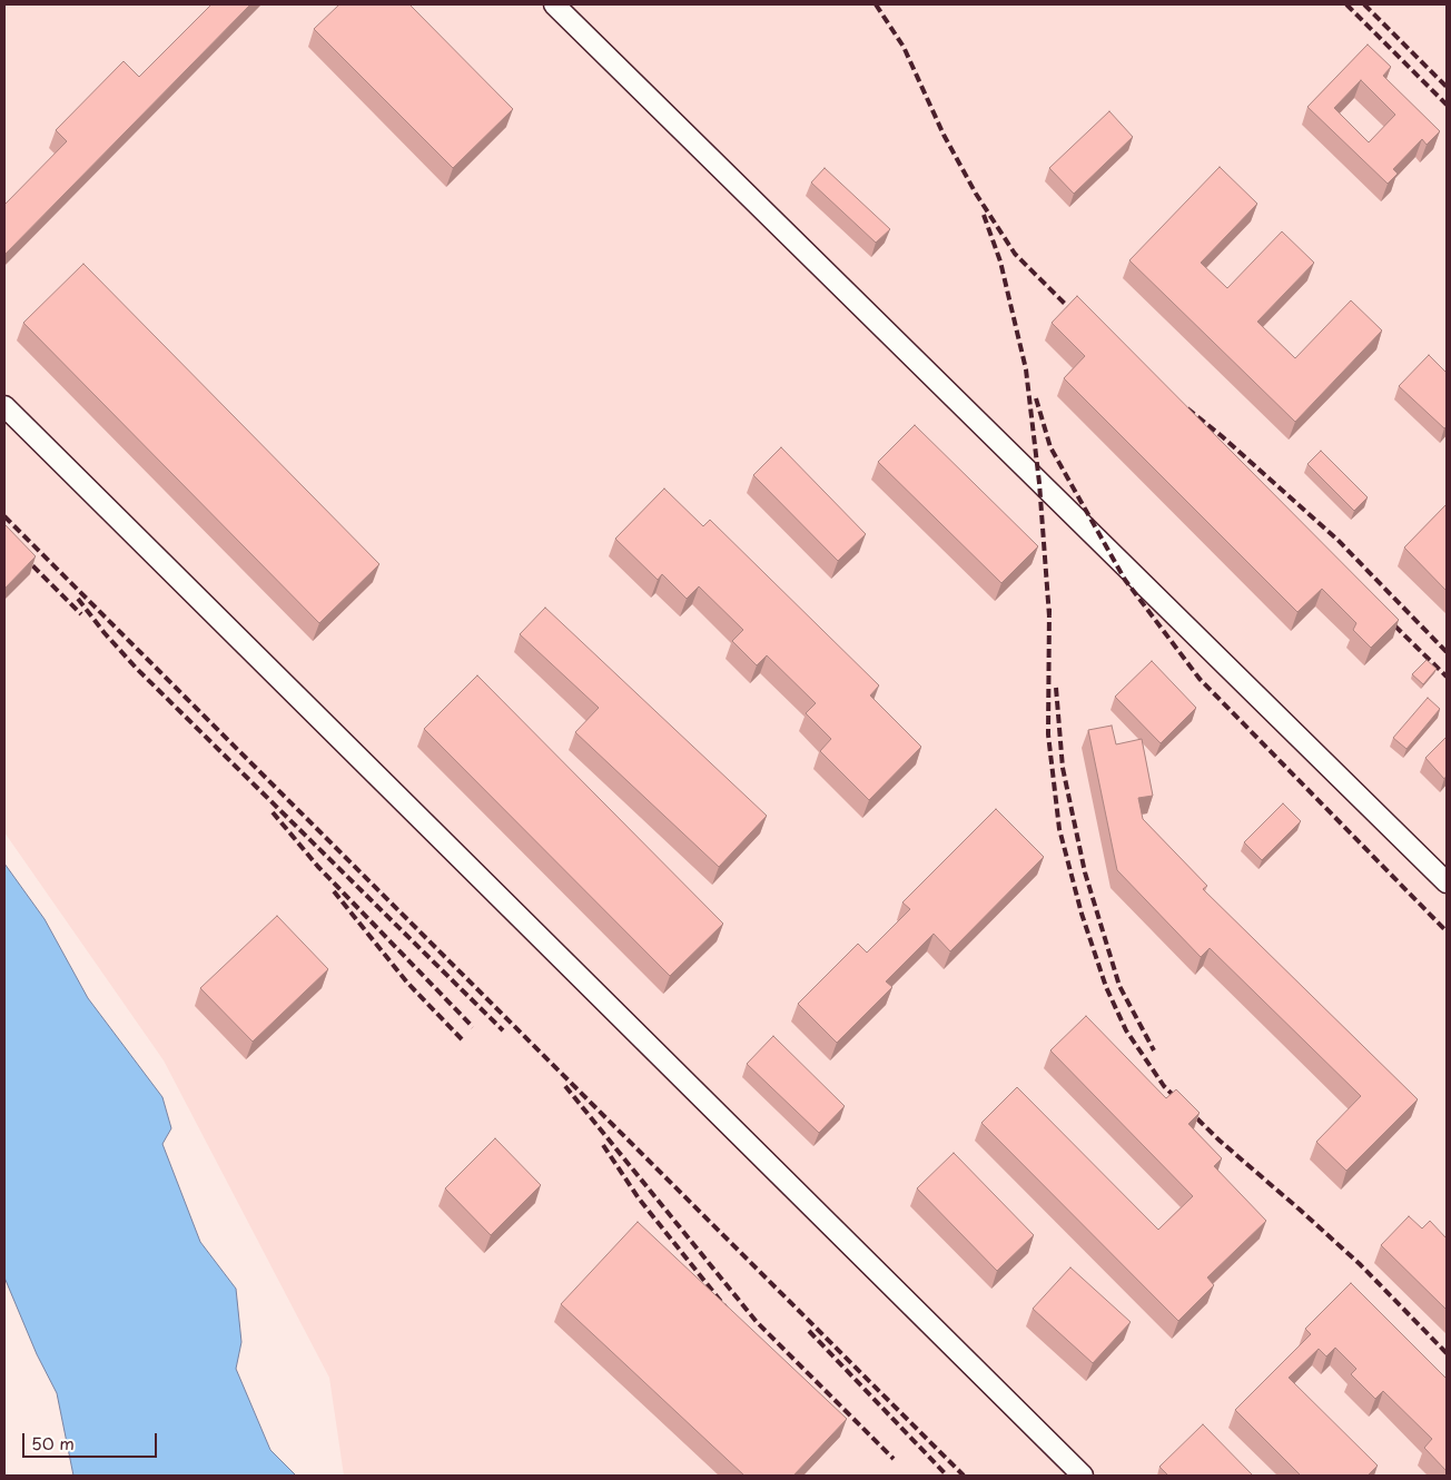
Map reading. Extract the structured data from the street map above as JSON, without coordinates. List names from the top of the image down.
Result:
{
  "scale_bar": "50 m"
}
